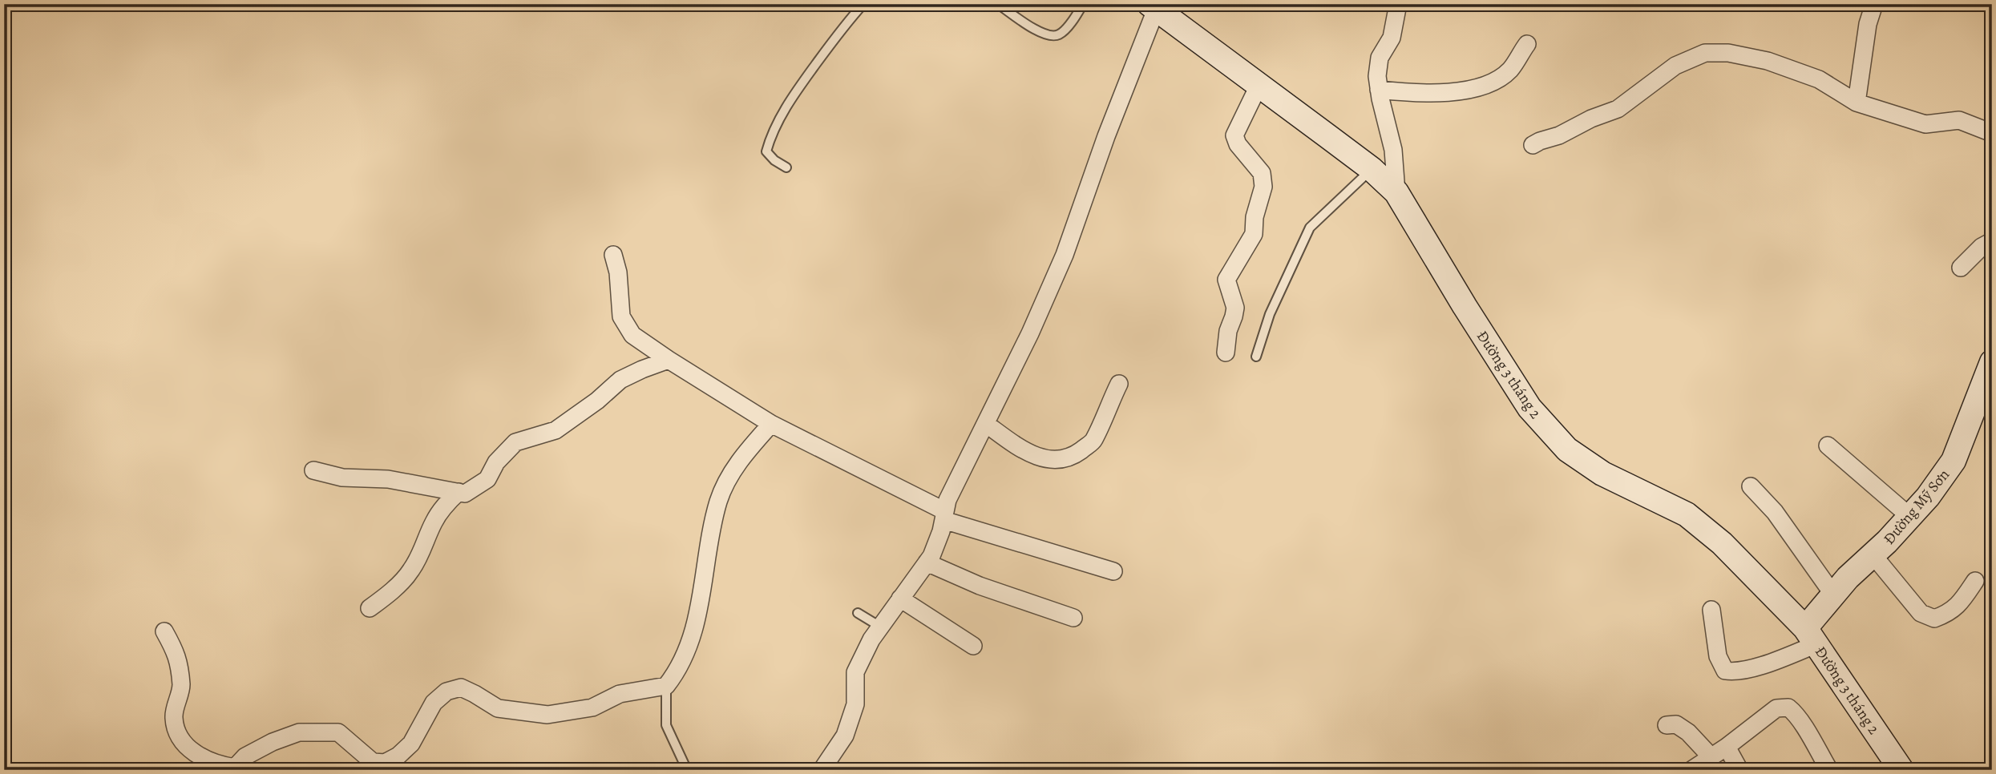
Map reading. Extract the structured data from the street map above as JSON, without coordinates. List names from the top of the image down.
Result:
{
  "streets": {
    "main road": ["Đường 3 tháng 2", "Đường Mỹ Sơn"]
  },
  "crossings": [
    ["Đường 3 tháng 2", "Đường Mỹ Sơn"]
  ]
}
